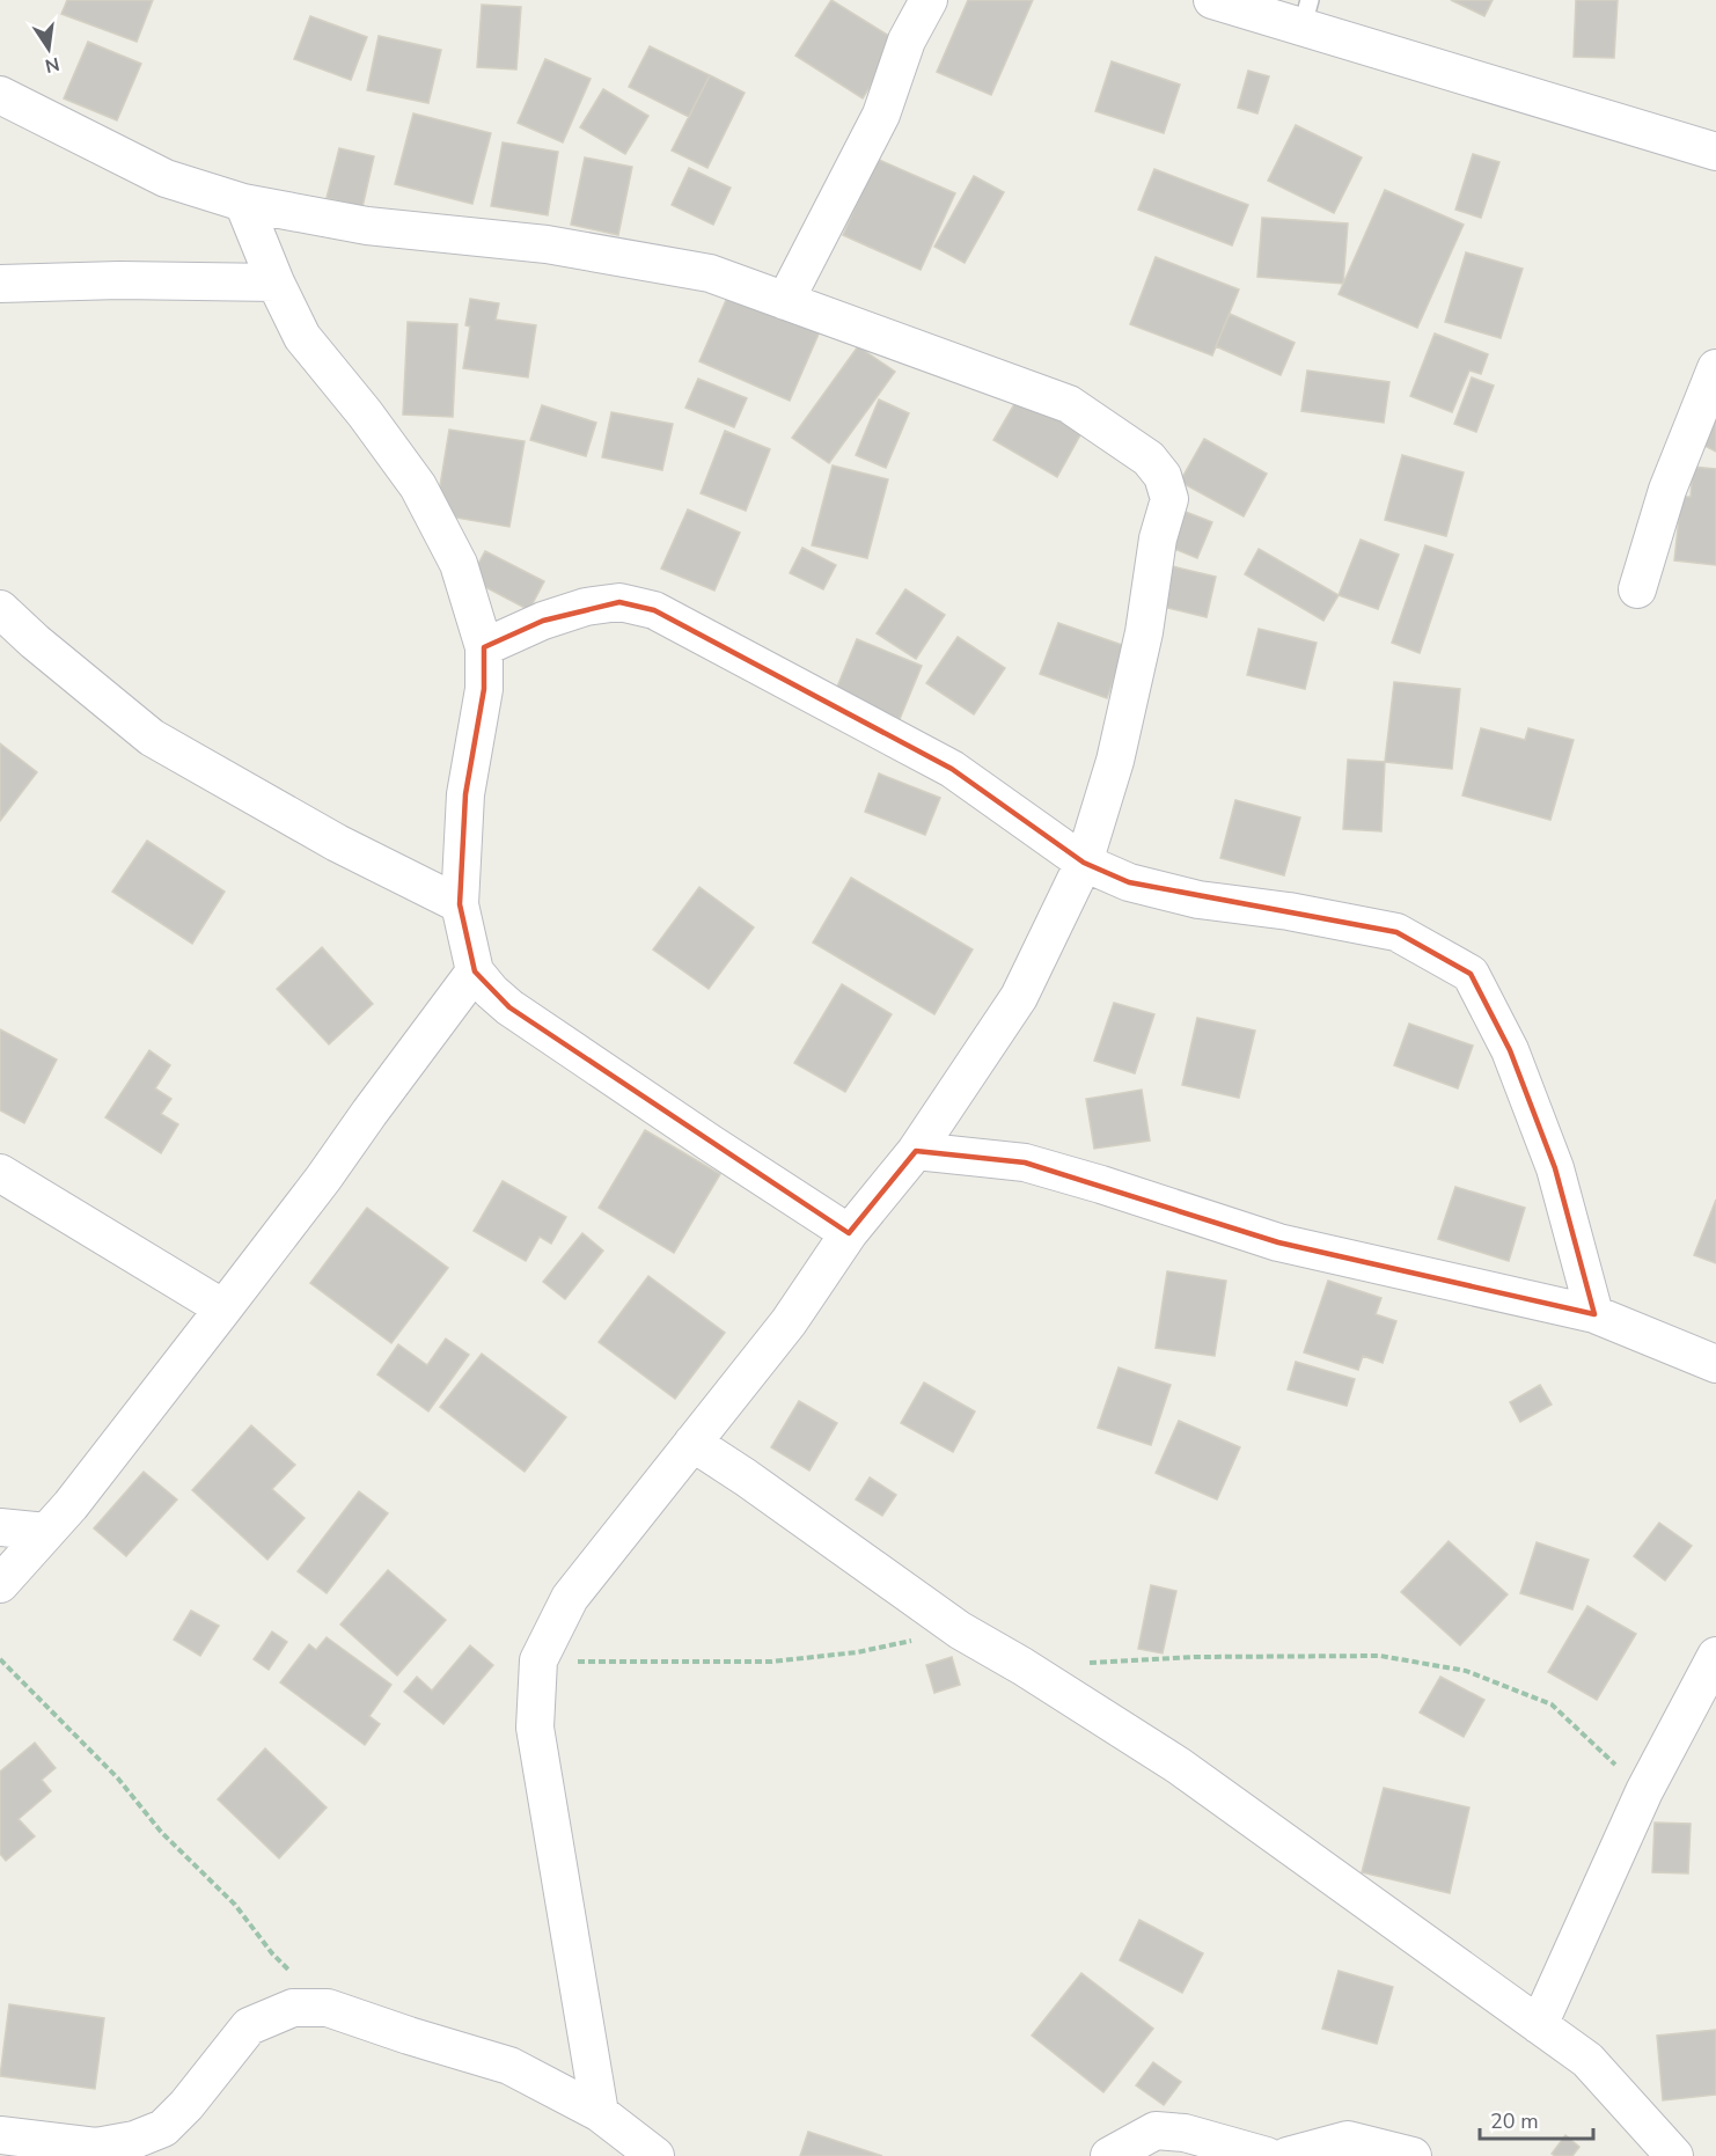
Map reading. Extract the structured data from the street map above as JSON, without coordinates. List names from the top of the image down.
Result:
{
  "scale_bar": "20 m",
  "north": "bottom"
}
